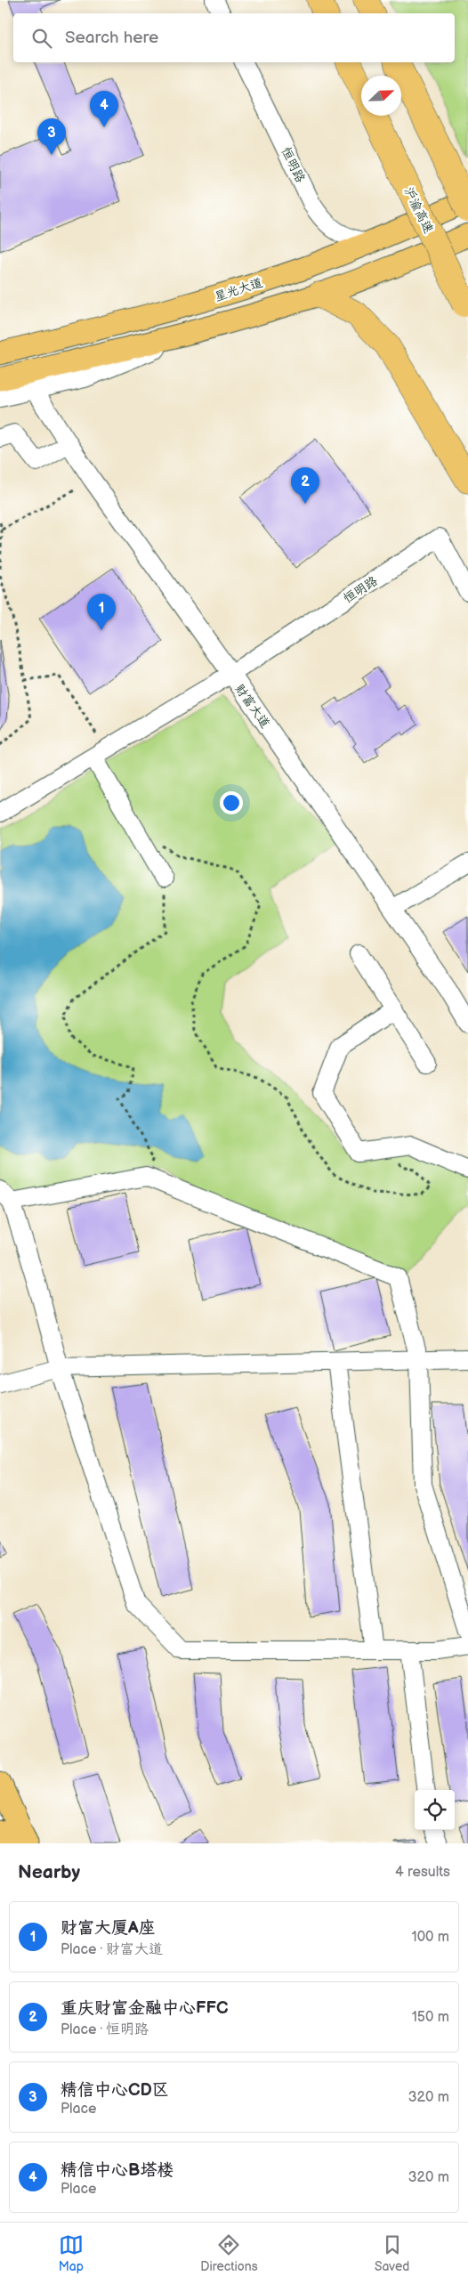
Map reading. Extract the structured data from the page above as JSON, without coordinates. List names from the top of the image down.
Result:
{
  "streets": {
    "highway": ["沪渝高速"],
    "main road": ["星光大道"],
    "street": ["恒明路", "财富大道"]
  },
  "crossings": [
    ["恒明路", "星光大道"],
    ["恒明路", "财富大道"]
  ],
  "north": "top right",
  "page": {
    "search": "Search here",
    "pins": [
      "4",
      "3",
      "2",
      "1"
    ],
    "heading": ["Nearby", "4 results"],
    "list": [
      {
        "mark": "1",
        "name": "财富大厦A座",
        "note": "Place · 财富大道",
        "value": "100 m"
      },
      {
        "mark": "2",
        "name": "重庆财富金融中心FFC",
        "note": "Place · 恒明路",
        "value": "150 m"
      },
      {
        "mark": "3",
        "name": "精信中心CD区",
        "note": "Place",
        "value": "320 m"
      },
      {
        "mark": "4",
        "name": "精信中心B塔楼",
        "note": "Place",
        "value": "320 m"
      }
    ],
    "nav": ["Map", "Directions", "Saved"]
  }
}
